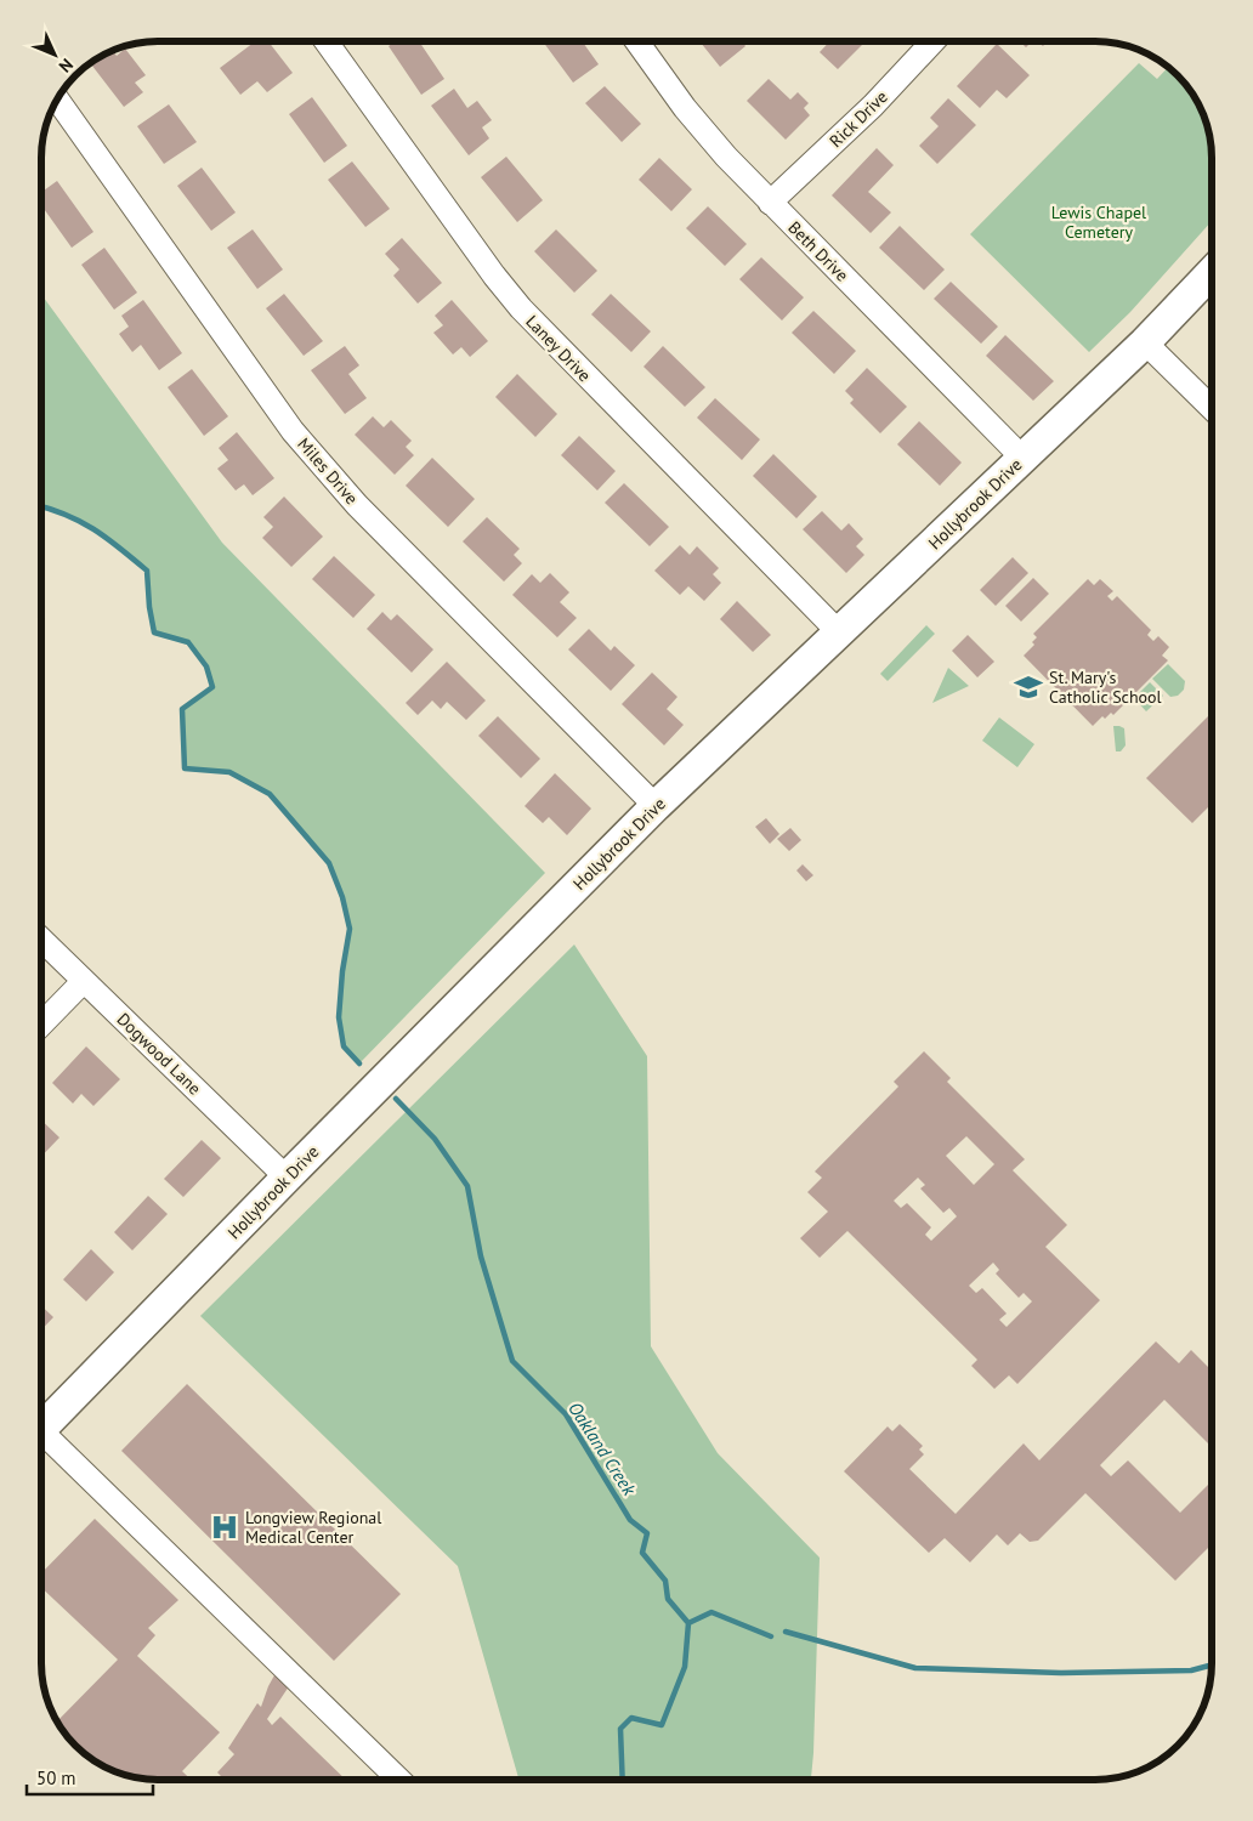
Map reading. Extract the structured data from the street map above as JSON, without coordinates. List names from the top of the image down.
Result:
{
  "streets": {
    "main road": ["Hollybrook Drive"],
    "street": [
      "Rick Drive",
      "Beth Drive",
      "Laney Drive",
      "Miles Drive",
      "Dogwood Lane"
    ]
  },
  "crossings": [
    ["Rick Drive", "Beth Drive"],
    ["Beth Drive", "Hollybrook Drive"],
    ["Laney Drive", "Hollybrook Drive"],
    ["Miles Drive", "Hollybrook Drive"],
    ["Hollybrook Drive", "Dogwood Lane"]
  ],
  "water": ["Oakland Creek"],
  "parks": ["Lewis Chapel Cemetery"],
  "places": {
    "school or university": ["St. Mary's Catholic School"],
    "hospital": ["Longview Regional Medical Center"]
  },
  "scale_bar": "50 m",
  "north": "bottom right"
}
